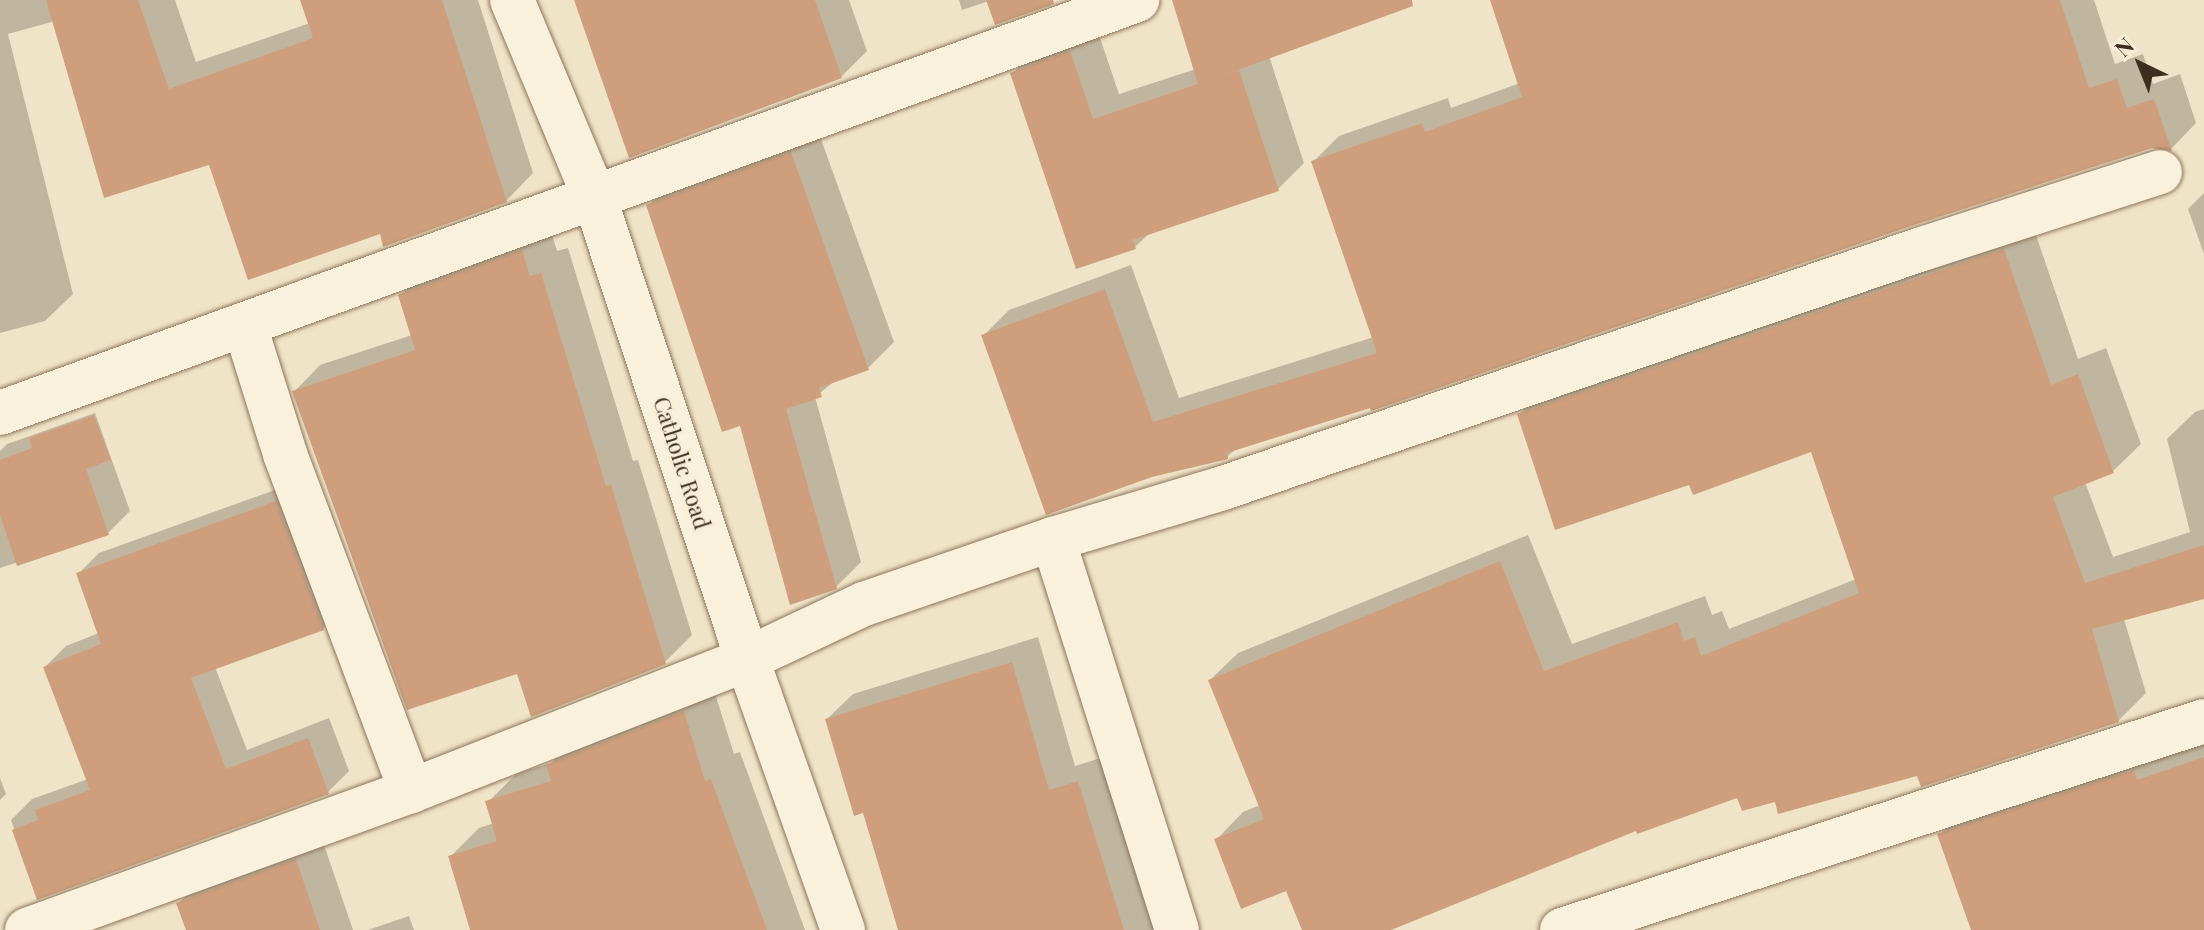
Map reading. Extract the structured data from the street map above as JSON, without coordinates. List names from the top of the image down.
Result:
{
  "streets": {
    "street": ["Catholic Road"]
  },
  "north": "top left"
}
